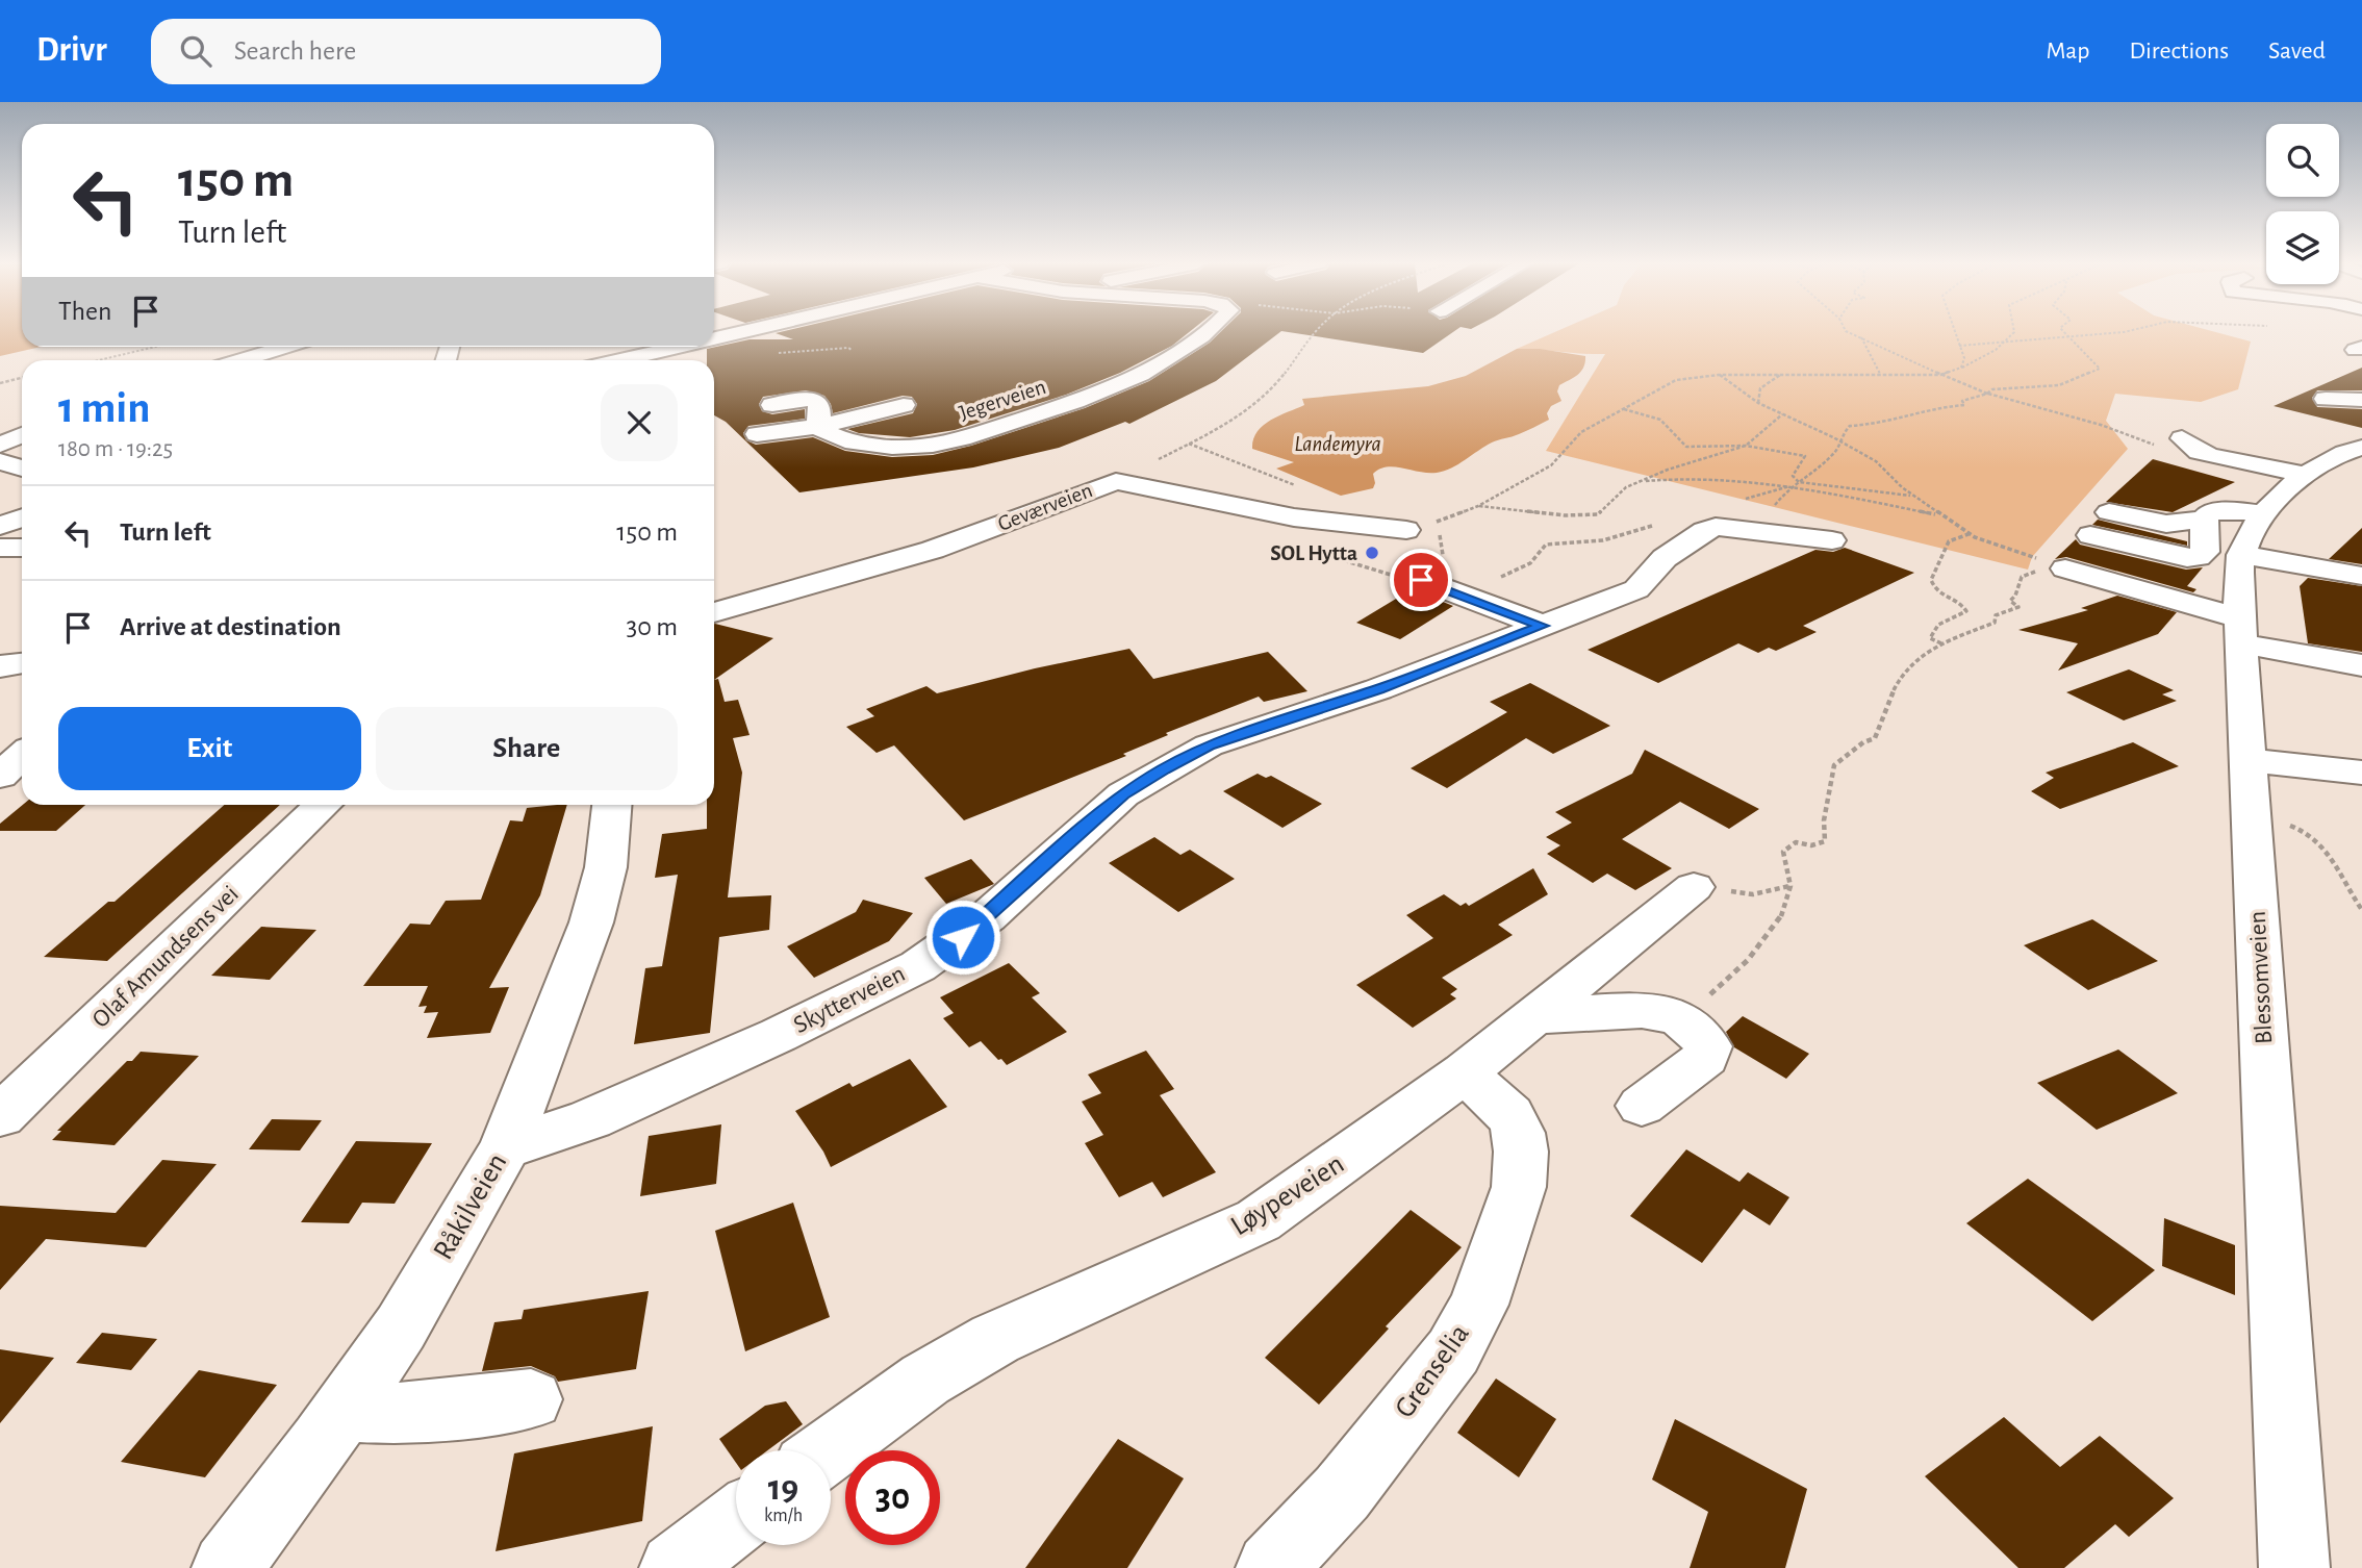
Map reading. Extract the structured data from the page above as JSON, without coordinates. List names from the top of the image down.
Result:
{
  "streets": {
    "street": [
      "Jegerveien",
      "Geværveien",
      "Olaf Amundsens vei",
      "Blessomveien",
      "Skytterveien",
      "Løypeveien",
      "Råkilveien",
      "Grenselia"
    ]
  },
  "crossings": [
    ["Skytterveien", "Råkilveien"],
    ["Løypeveien", "Grenselia"]
  ],
  "water": ["Landemyra"],
  "places": ["SOL Hytta"],
  "page": {
    "header": "Drivr",
    "search": "Search here",
    "nav": ["Map", "Directions", "Saved"],
    "turn": ["150 m", "Turn left"],
    "then": "Then",
    "heading": ["1 min", "180 m · 19:25"],
    "list": [
      {
        "name": "Turn left",
        "value": "150 m"
      },
      {
        "name": "Arrive at destination",
        "value": "30 m"
      }
    ],
    "buttons": ["Exit", "Share"],
    "speed": "19 km/h",
    "limit": "30"
  }
}
